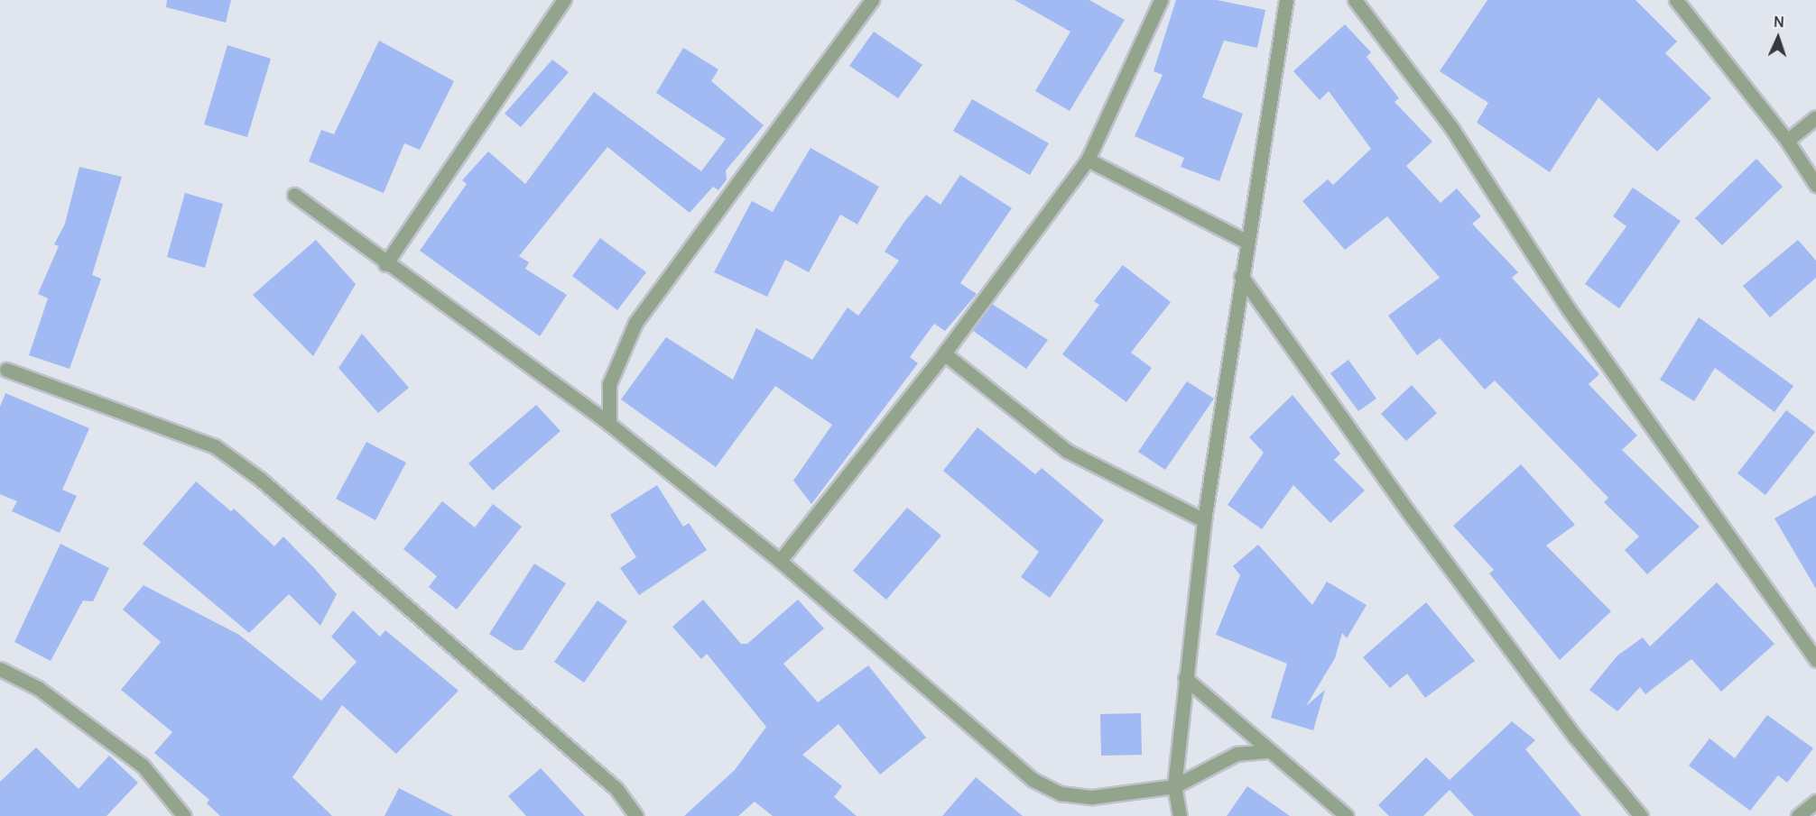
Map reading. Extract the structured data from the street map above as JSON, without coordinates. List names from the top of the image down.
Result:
{
  "north": "top"
}
